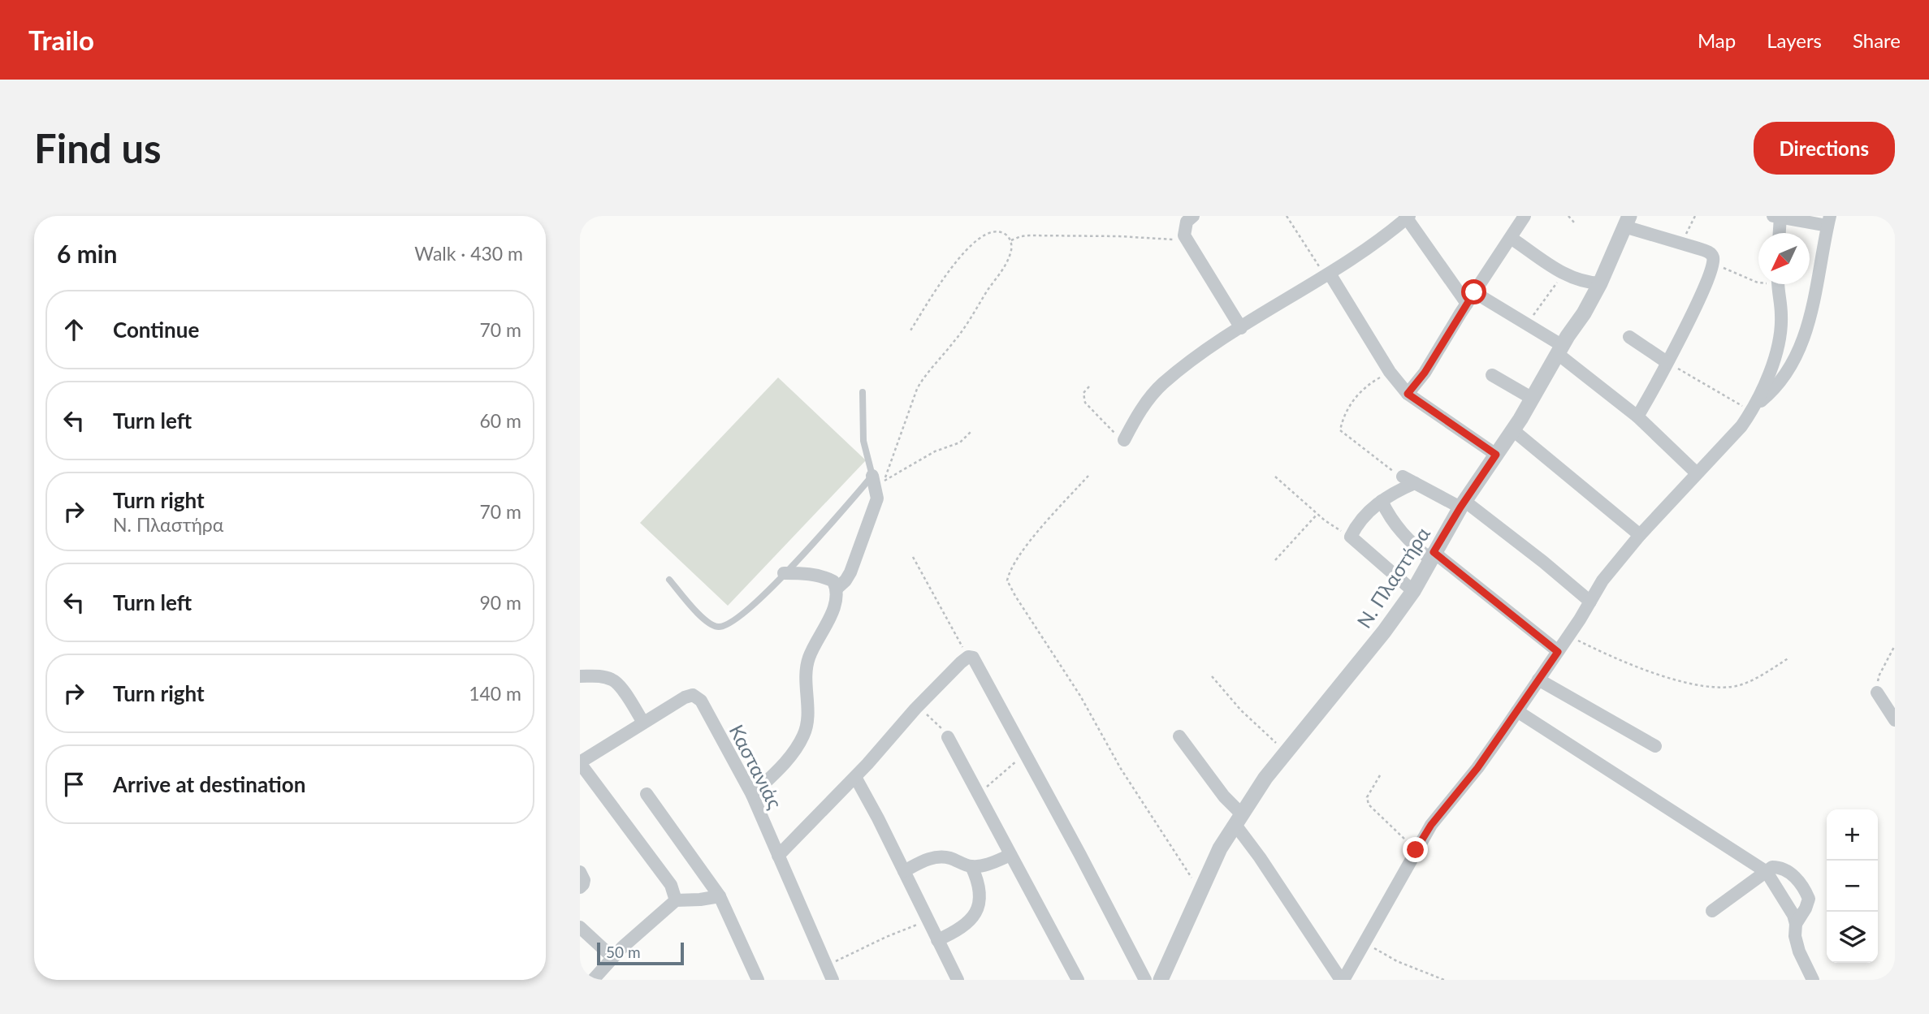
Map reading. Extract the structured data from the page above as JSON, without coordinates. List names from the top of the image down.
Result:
{
  "streets": {
    "street": ["Ν. Πλαστήρα", "Καστανιάς"]
  },
  "scale_bar": "50 m",
  "north": "bottom left",
  "page": {
    "header": "Trailo",
    "nav": ["Map", "Layers", "Share"],
    "buttons": "Directions",
    "title": "Find us",
    "heading": ["6 min", "Walk · 430 m"],
    "list": [
      ["Continue", "70 m"],
      ["Turn left", "60 m"],
      ["Turn right", "Ν. Πλαστήρα", "70 m"],
      ["Turn left", "90 m"],
      ["Turn right", "140 m"],
      "Arrive at destination"
    ],
    "map_buttons": ["+", "−"],
    "scale": "50 m"
  }
}
